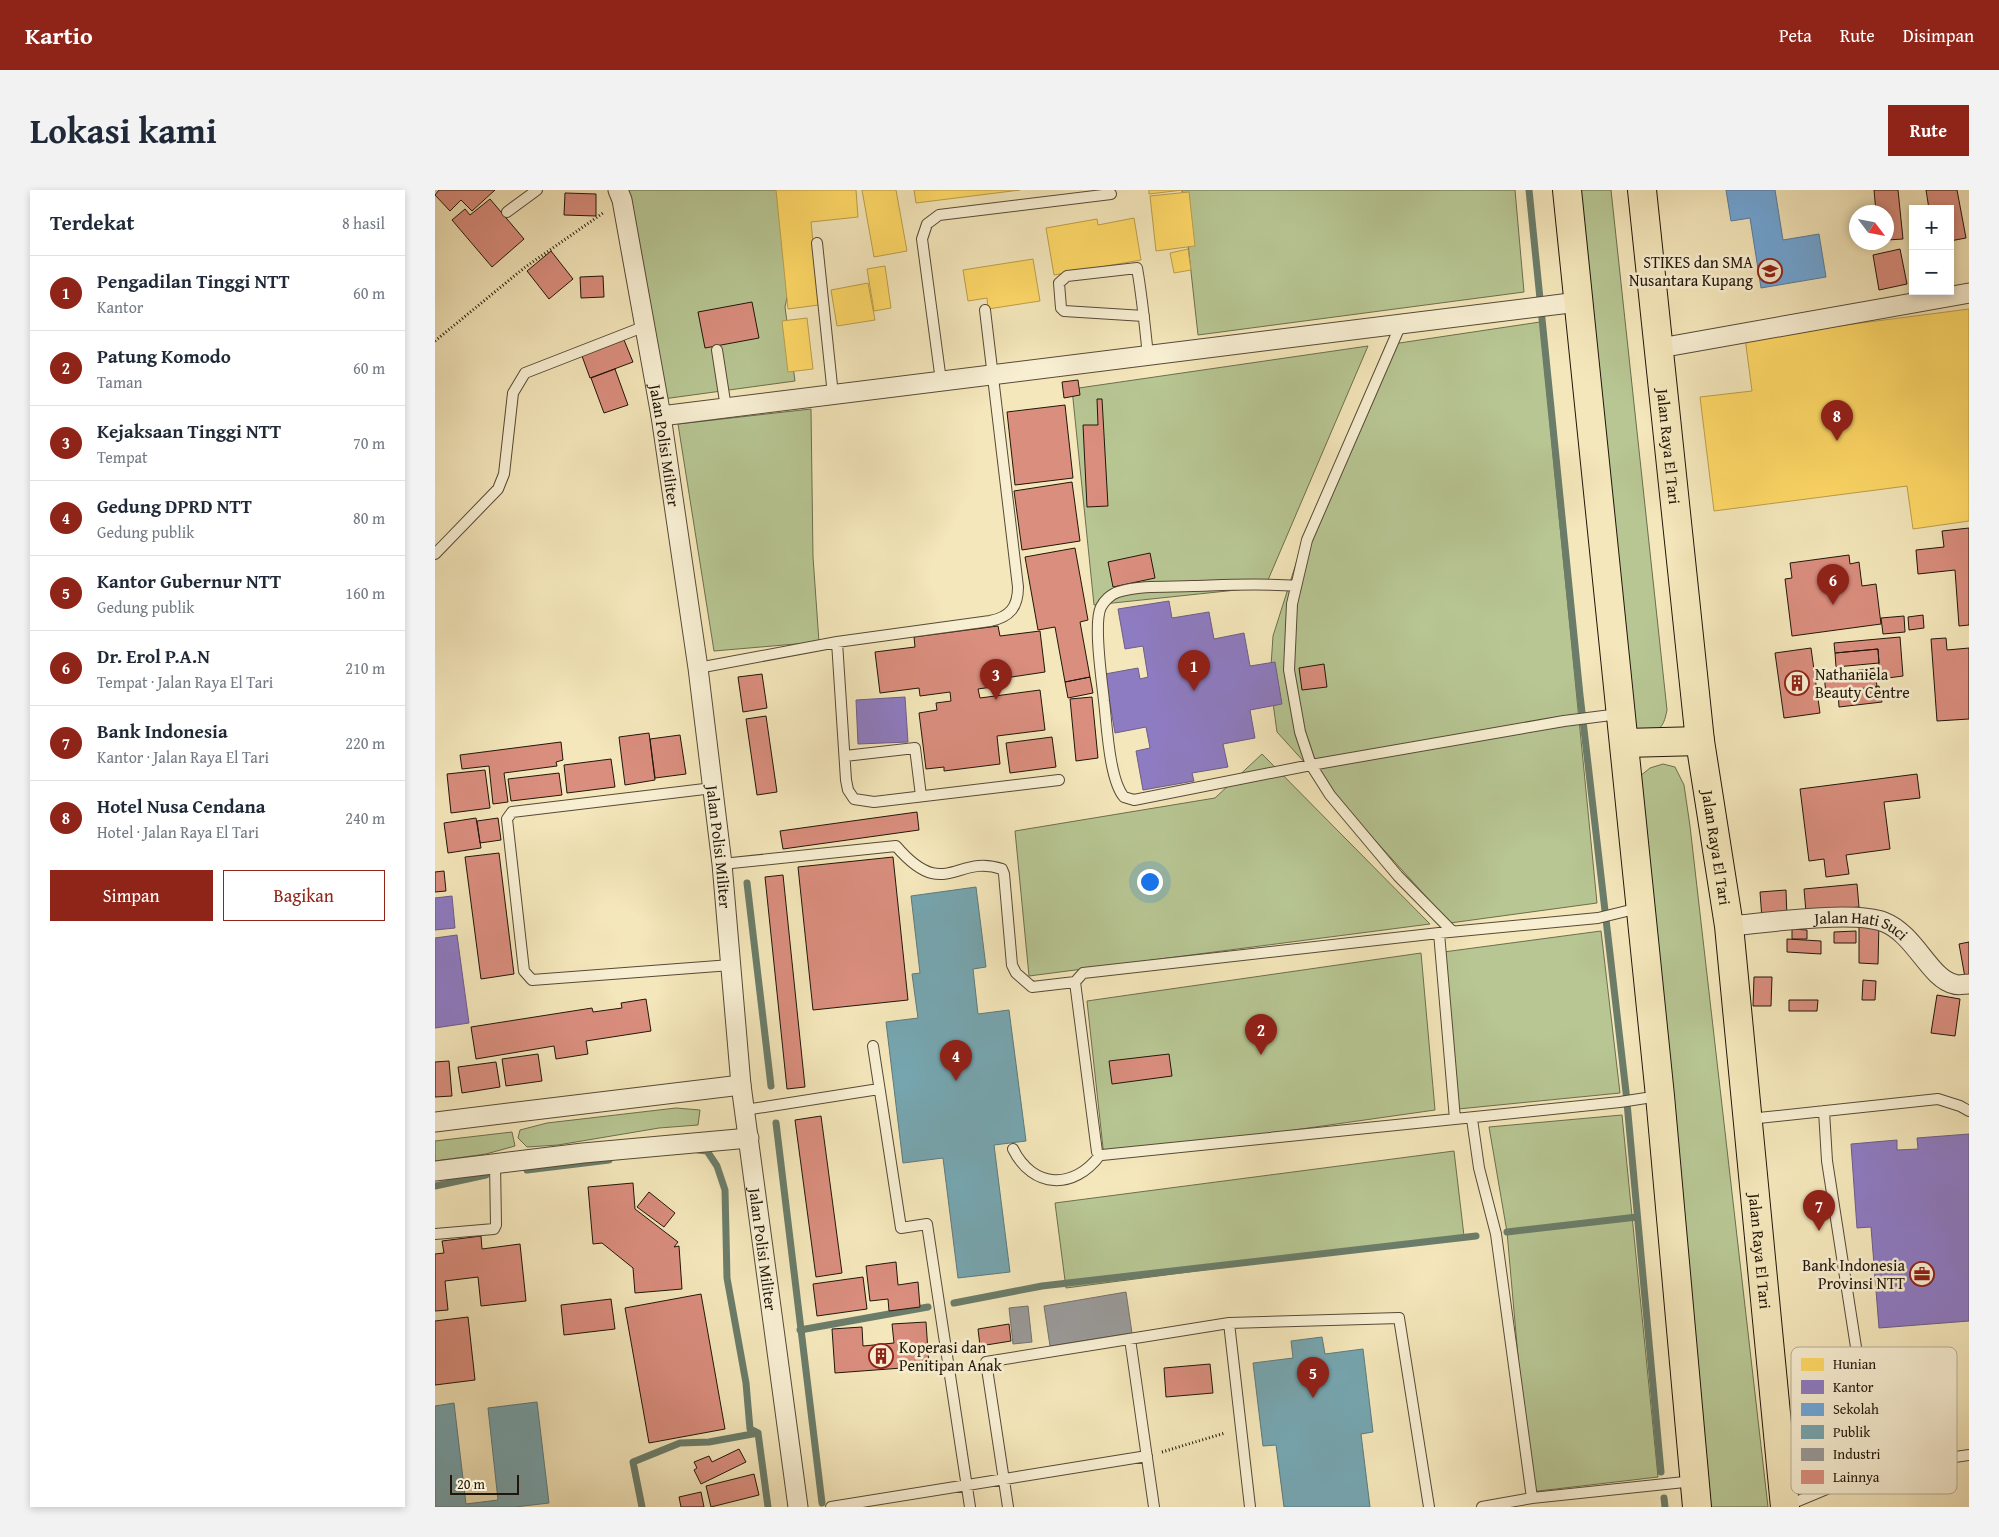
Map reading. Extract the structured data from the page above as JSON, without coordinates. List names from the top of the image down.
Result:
{
  "streets": {
    "main road": ["Jalan Raya El Tari"],
    "street": ["Jalan Polisi Militer", "Jalan Hati Suci"]
  },
  "crossings": [
    ["Jalan Raya El Tari", "Jalan Hati Suci"]
  ],
  "places": {
    "school or university": ["STIKES dan SMA Nusantara Kupang"],
    "building": ["Nathaniela Beauty Centre", "Koperasi dan Penitipan Anak"],
    "office": ["Bank Indonesia Provinsi NTT"]
  },
  "legend": [
    "Hunian",
    "Kantor",
    "Sekolah",
    "Publik",
    "Industri",
    "Lainnya"
  ],
  "scale_bar": "20 m",
  "north": "bottom right",
  "page": {
    "header": "Kartio",
    "nav": ["Peta", "Rute", "Disimpan"],
    "title": "Lokasi kami",
    "buttons": [
      "Rute",
      ["Simpan", "Bagikan"]
    ],
    "heading": ["Terdekat", "8 hasil"],
    "map_buttons": ["+", "−"],
    "list": [
      {
        "mark": "1",
        "name": "Pengadilan Tinggi NTT",
        "note": "Kantor",
        "value": "60 m"
      },
      {
        "mark": "2",
        "name": "Patung Komodo",
        "note": "Taman",
        "value": "60 m"
      },
      {
        "mark": "3",
        "name": "Kejaksaan Tinggi NTT",
        "note": "Tempat",
        "value": "70 m"
      },
      {
        "mark": "4",
        "name": "Gedung DPRD NTT",
        "note": "Gedung publik",
        "value": "80 m"
      },
      {
        "mark": "5",
        "name": "Kantor Gubernur NTT",
        "note": "Gedung publik",
        "value": "160 m"
      },
      {
        "mark": "6",
        "name": "Dr. Erol P.A.N",
        "note": "Tempat · Jalan Raya El Tari",
        "value": "210 m"
      },
      {
        "mark": "7",
        "name": "Bank Indonesia",
        "note": "Kantor · Jalan Raya El Tari",
        "value": "220 m"
      },
      {
        "mark": "8",
        "name": "Hotel Nusa Cendana",
        "note": "Hotel · Jalan Raya El Tari",
        "value": "240 m"
      }
    ],
    "pins": [
      "8",
      "6",
      "1",
      "3",
      "2",
      "4",
      "7",
      "5"
    ],
    "scale": "20 m"
  }
}
